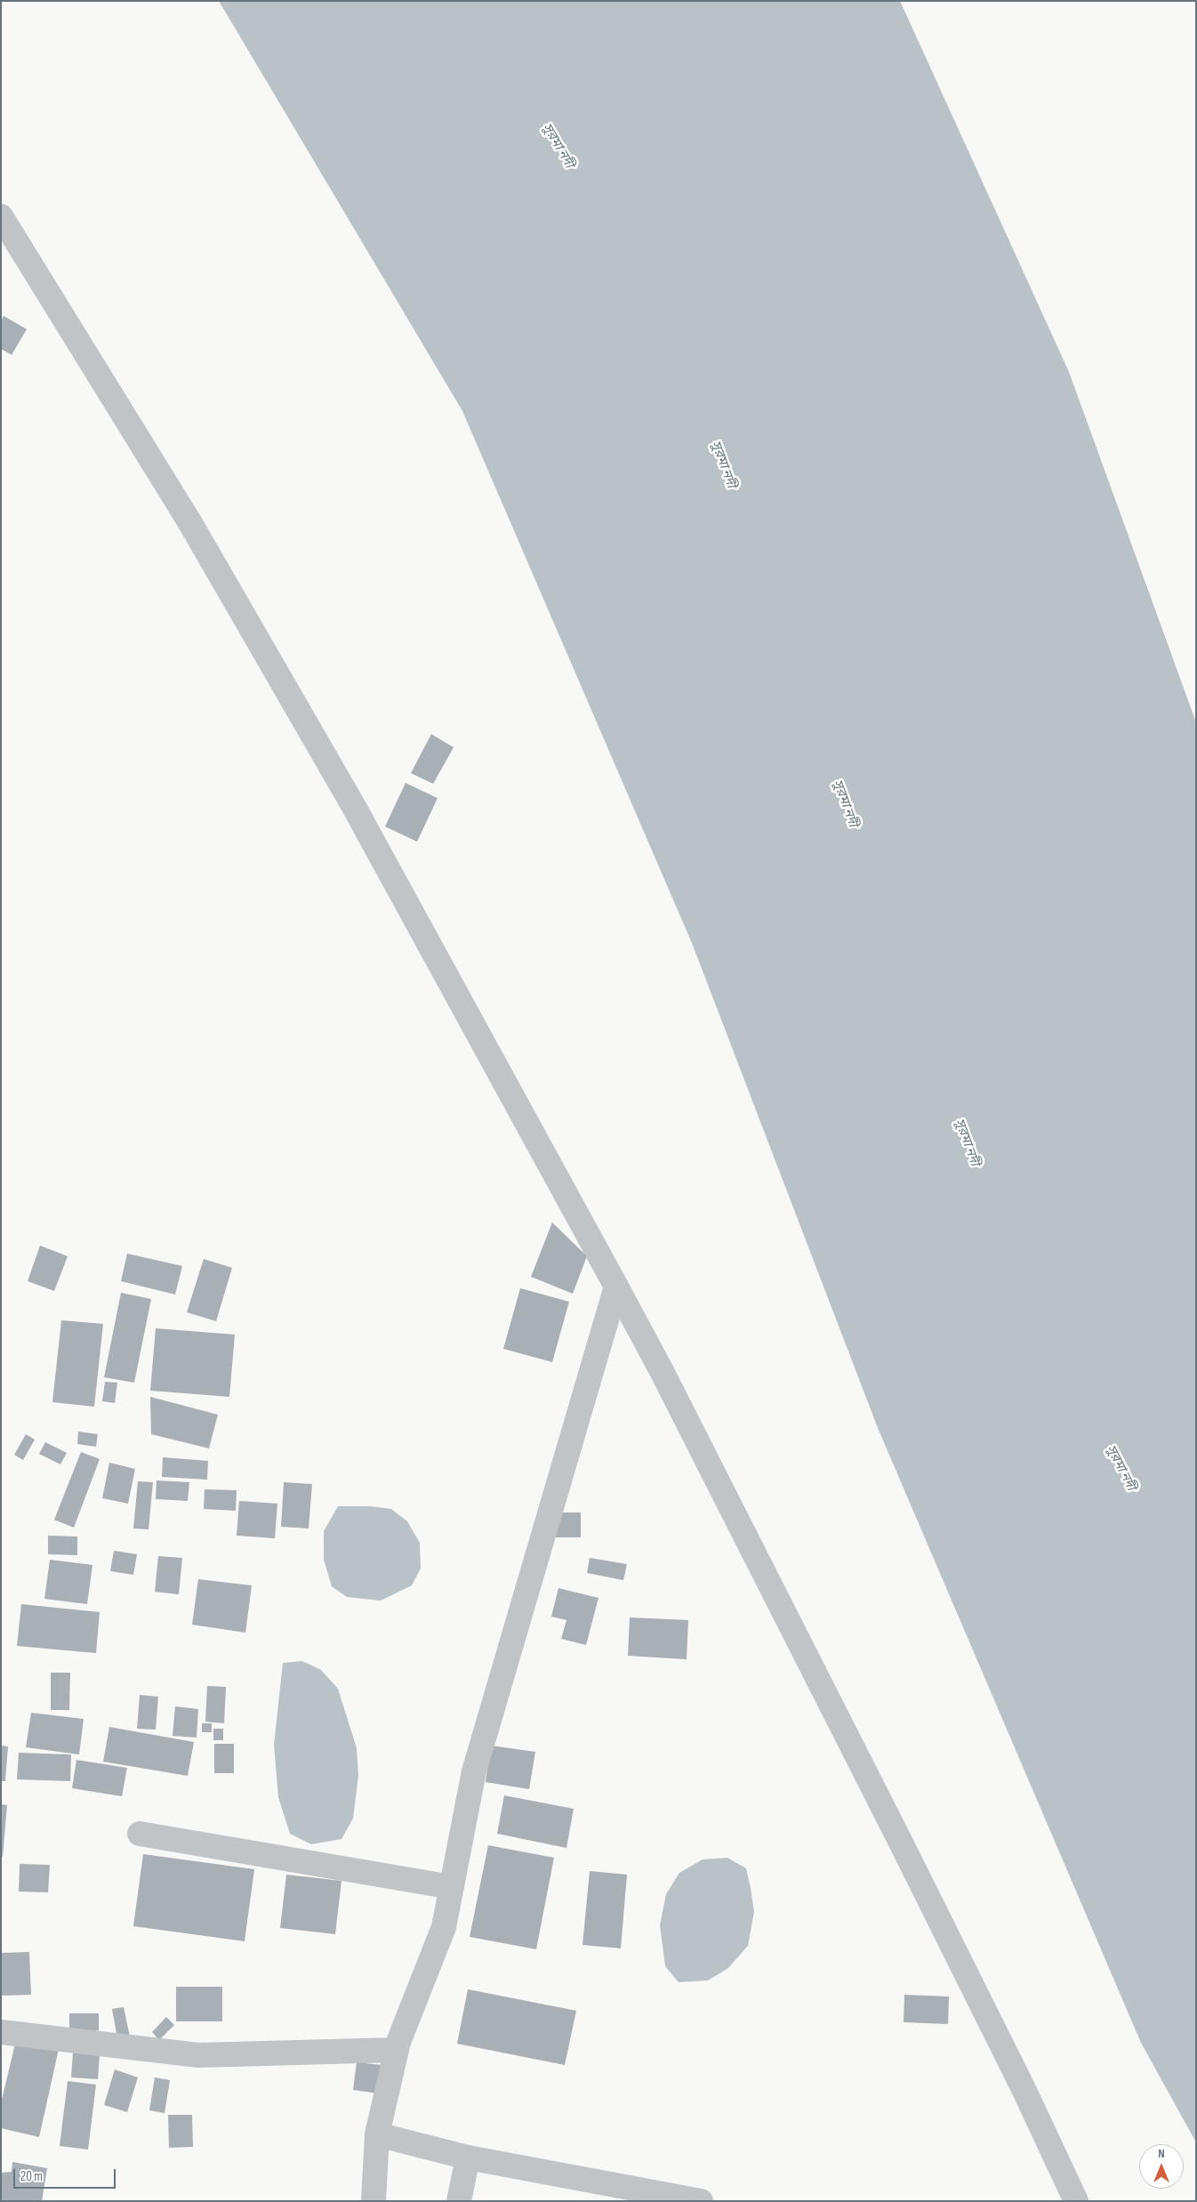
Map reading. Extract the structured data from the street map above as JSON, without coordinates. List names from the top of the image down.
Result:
{
  "water": ["সুরমা নদী"],
  "scale_bar": "20 m",
  "north": "top"
}
